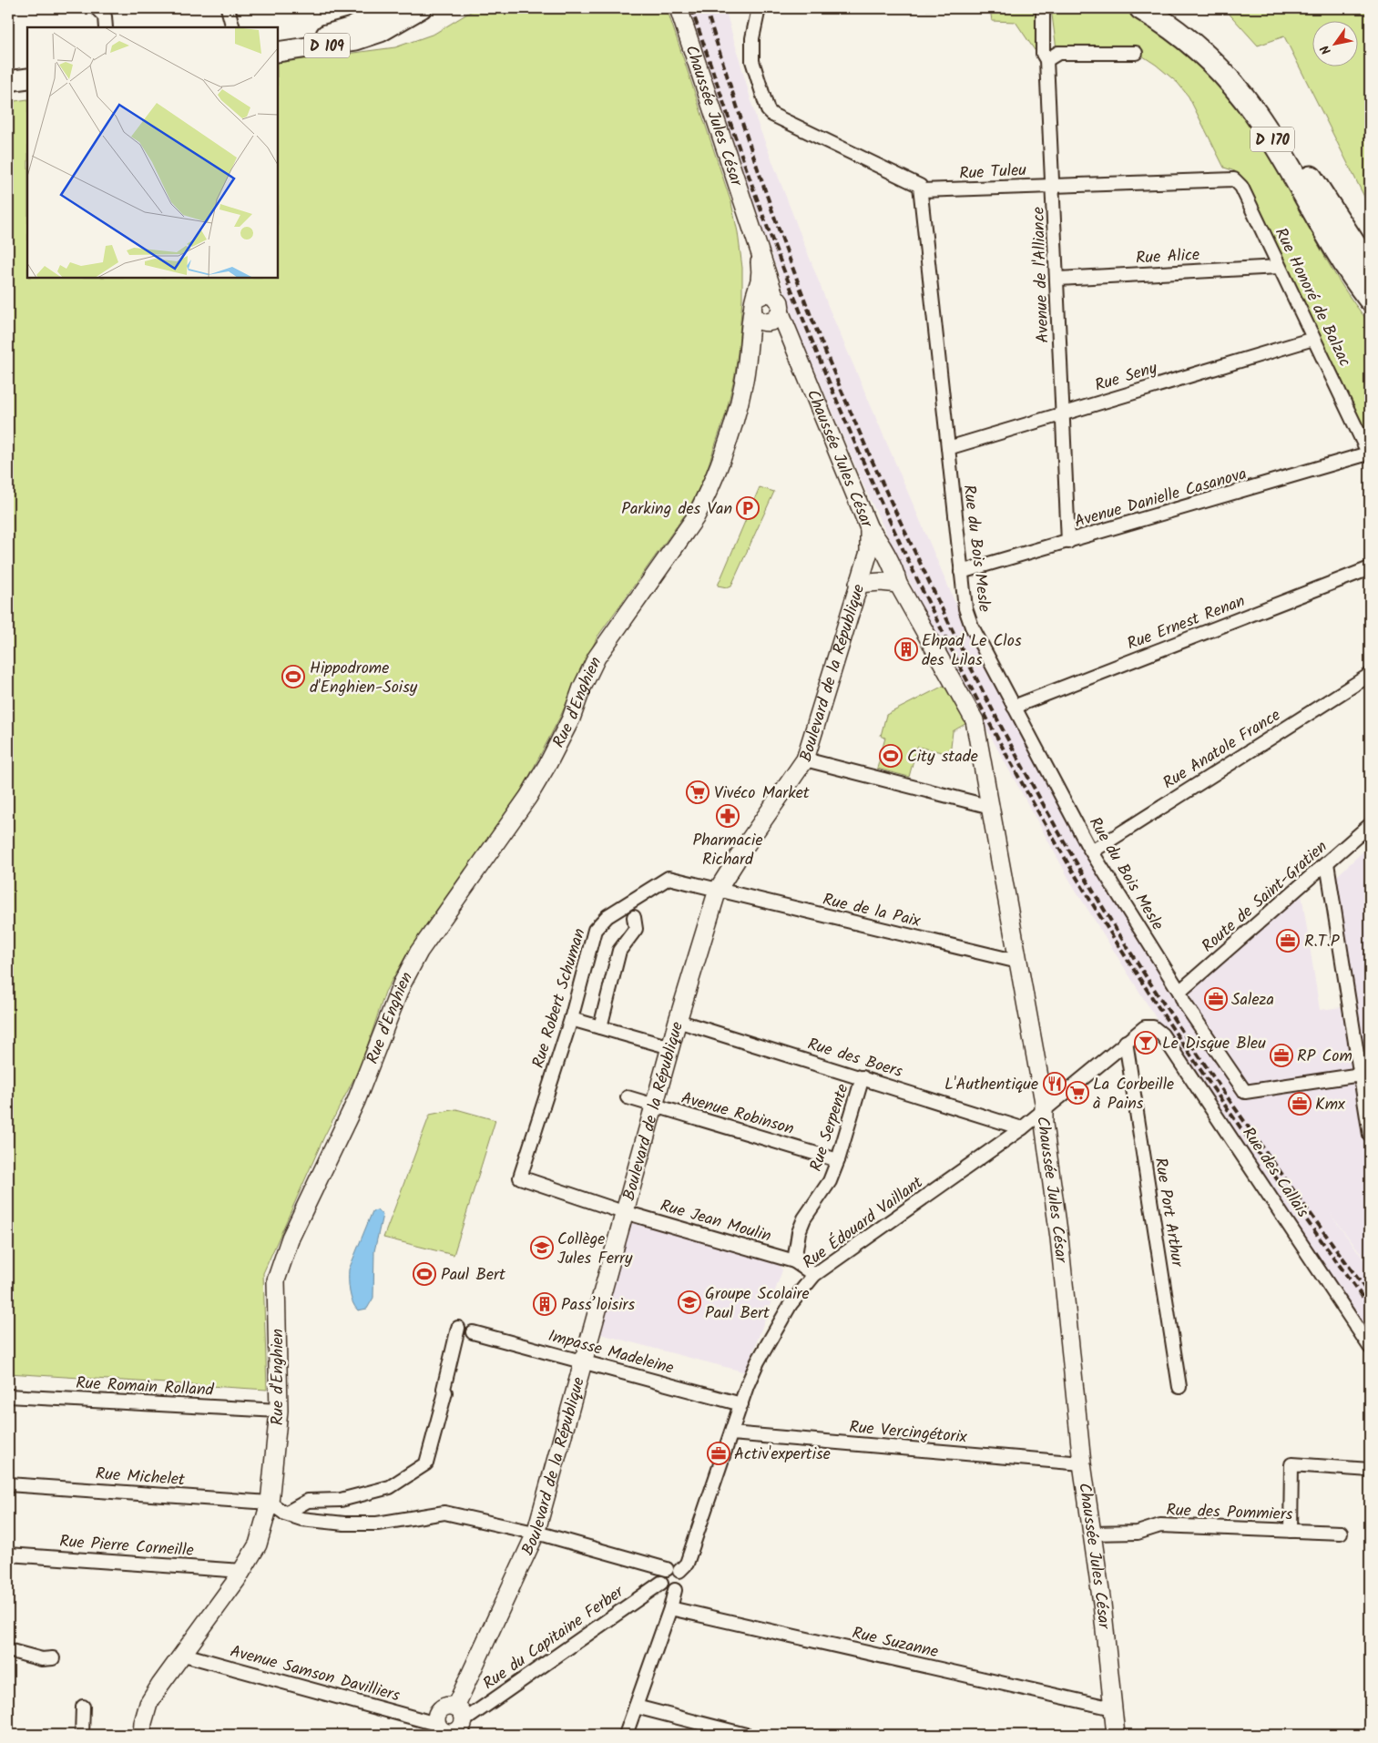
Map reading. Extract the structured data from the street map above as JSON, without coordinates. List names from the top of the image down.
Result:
{
  "streets": {
    "highway": ["D 170"],
    "main road": ["D 109"],
    "street": [
      "Chaussée Jules César",
      "Rue Tuleu",
      "Rue Alice",
      "Avenue de l'Alliance",
      "Rue Honoré de Balzac",
      "Rue Seny",
      "Avenue Danielle Casanova",
      "Rue du Bois Mesle",
      "Rue Ernest Renan",
      "Boulevard de la République",
      "Rue d'Enghien",
      "Rue Anatole France",
      "Route de Saint-Gratien",
      "Rue de la Paix",
      "Rue Robert Schuman",
      "Rue des Boers",
      "Avenue Robinson",
      "Rue Serpente",
      "Rue des Callais",
      "Rue Port Arthur",
      "Rue Jean Moulin",
      "Rue Édouard Vaillant",
      "Impasse Madeleine",
      "Rue Romain Rolland",
      "Rue Vercingétorix",
      "Rue Michelet",
      "Rue des Pommiers",
      "Rue Pierre Corneille",
      "Rue du Capitaine Ferber",
      "Rue Suzanne",
      "Avenue Samson Davilliers"
    ]
  },
  "crossings": [
    ["Chaussée Jules César", "Boulevard de la République"],
    ["Chaussée Jules César", "Rue d'Enghien"],
    ["Chaussée Jules César", "Rue de la Paix"],
    ["Chaussée Jules César", "Rue Édouard Vaillant"],
    ["Chaussée Jules César", "Rue Vercingétorix"],
    ["Chaussée Jules César", "Rue des Pommiers"],
    ["Chaussée Jules César", "Rue Suzanne"],
    ["Rue Tuleu", "Avenue de l'Alliance"],
    ["Rue Tuleu", "Rue Honoré de Balzac"],
    ["Rue Tuleu", "Rue du Bois Mesle"],
    ["Rue Alice", "Avenue de l'Alliance"],
    ["Rue Alice", "Rue Honoré de Balzac"],
    ["Avenue de l'Alliance", "Rue Seny"],
    ["Avenue de l'Alliance", "Avenue Danielle Casanova"],
    ["Rue Honoré de Balzac", "Rue Seny"],
    ["Rue Honoré de Balzac", "Avenue Danielle Casanova"],
    ["Rue Seny", "Rue du Bois Mesle"],
    ["Avenue Danielle Casanova", "Rue du Bois Mesle"],
    ["Rue du Bois Mesle", "Rue Ernest Renan"],
    ["Rue du Bois Mesle", "Rue Anatole France"],
    ["Rue du Bois Mesle", "Route de Saint-Gratien"],
    ["Boulevard de la République", "Rue de la Paix"],
    ["Boulevard de la République", "Rue Robert Schuman"],
    ["Boulevard de la République", "Rue des Boers"],
    ["Boulevard de la République", "Avenue Robinson"],
    ["Boulevard de la République", "Rue Jean Moulin"],
    ["Boulevard de la République", "Impasse Madeleine"],
    ["Boulevard de la République", "Rue du Capitaine Ferber"],
    ["Boulevard de la République", "Avenue Samson Davilliers"],
    ["Rue d'Enghien", "Rue Romain Rolland"],
    ["Rue d'Enghien", "Rue Michelet"],
    ["Rue d'Enghien", "Rue Pierre Corneille"],
    ["Rue d'Enghien", "Avenue Samson Davilliers"],
    ["Rue de la Paix", "Rue Robert Schuman"],
    ["Rue Robert Schuman", "Rue Jean Moulin"],
    ["Rue des Boers", "Rue Serpente"],
    ["Rue des Boers", "Rue Édouard Vaillant"],
    ["Avenue Robinson", "Rue Serpente"],
    ["Rue Serpente", "Rue Jean Moulin"],
    ["Rue des Callais", "Rue Édouard Vaillant"],
    ["Rue Port Arthur", "Rue Édouard Vaillant"],
    ["Rue Jean Moulin", "Rue Édouard Vaillant"],
    ["Rue Édouard Vaillant", "Impasse Madeleine"],
    ["Rue Édouard Vaillant", "Rue Vercingétorix"],
    ["Rue Édouard Vaillant", "Rue du Capitaine Ferber"],
    ["Rue du Capitaine Ferber", "Avenue Samson Davilliers"]
  ],
  "places": {
    "parking": ["Parking des Van"],
    "building": ["Ehpad Le Clos des Lilas", "Pass’loisirs"],
    "sports": ["Hippodrome d'Enghien-Soisy", "City stade", "Paul Bert"],
    "supermarket": ["Vivéco Market", "La Corbeille à Pains"],
    "pharmacy": ["Pharmacie Richard"],
    "office": [
      "R.T.P",
      "Saleza",
      "RP Com",
      "Kmx",
      "Activ'expertise"
    ],
    "bar": ["Le Disque Bleu"],
    "restaurant": ["L'Authentique"],
    "school or university": ["Collège Jules Ferry", "Groupe Scolaire Paul Bert"]
  },
  "north": "bottom left"
}
